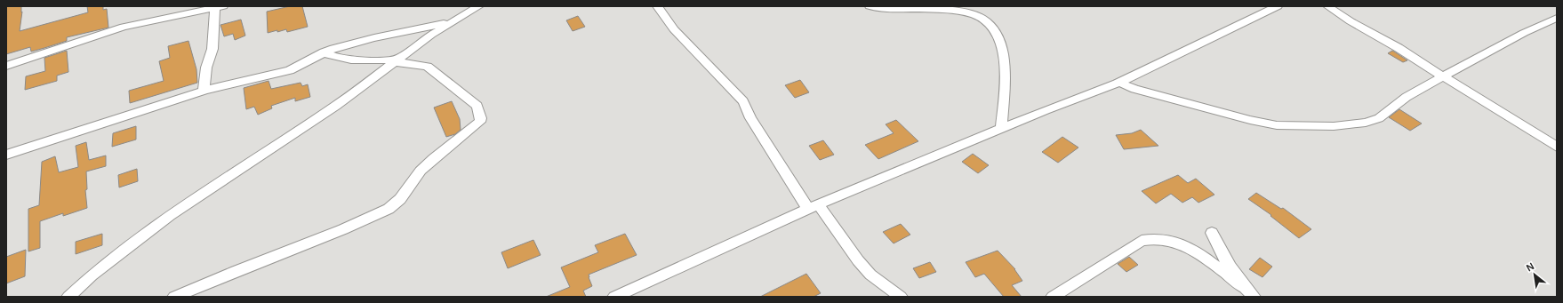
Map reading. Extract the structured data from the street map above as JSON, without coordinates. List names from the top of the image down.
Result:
{
  "north": "top left"
}
